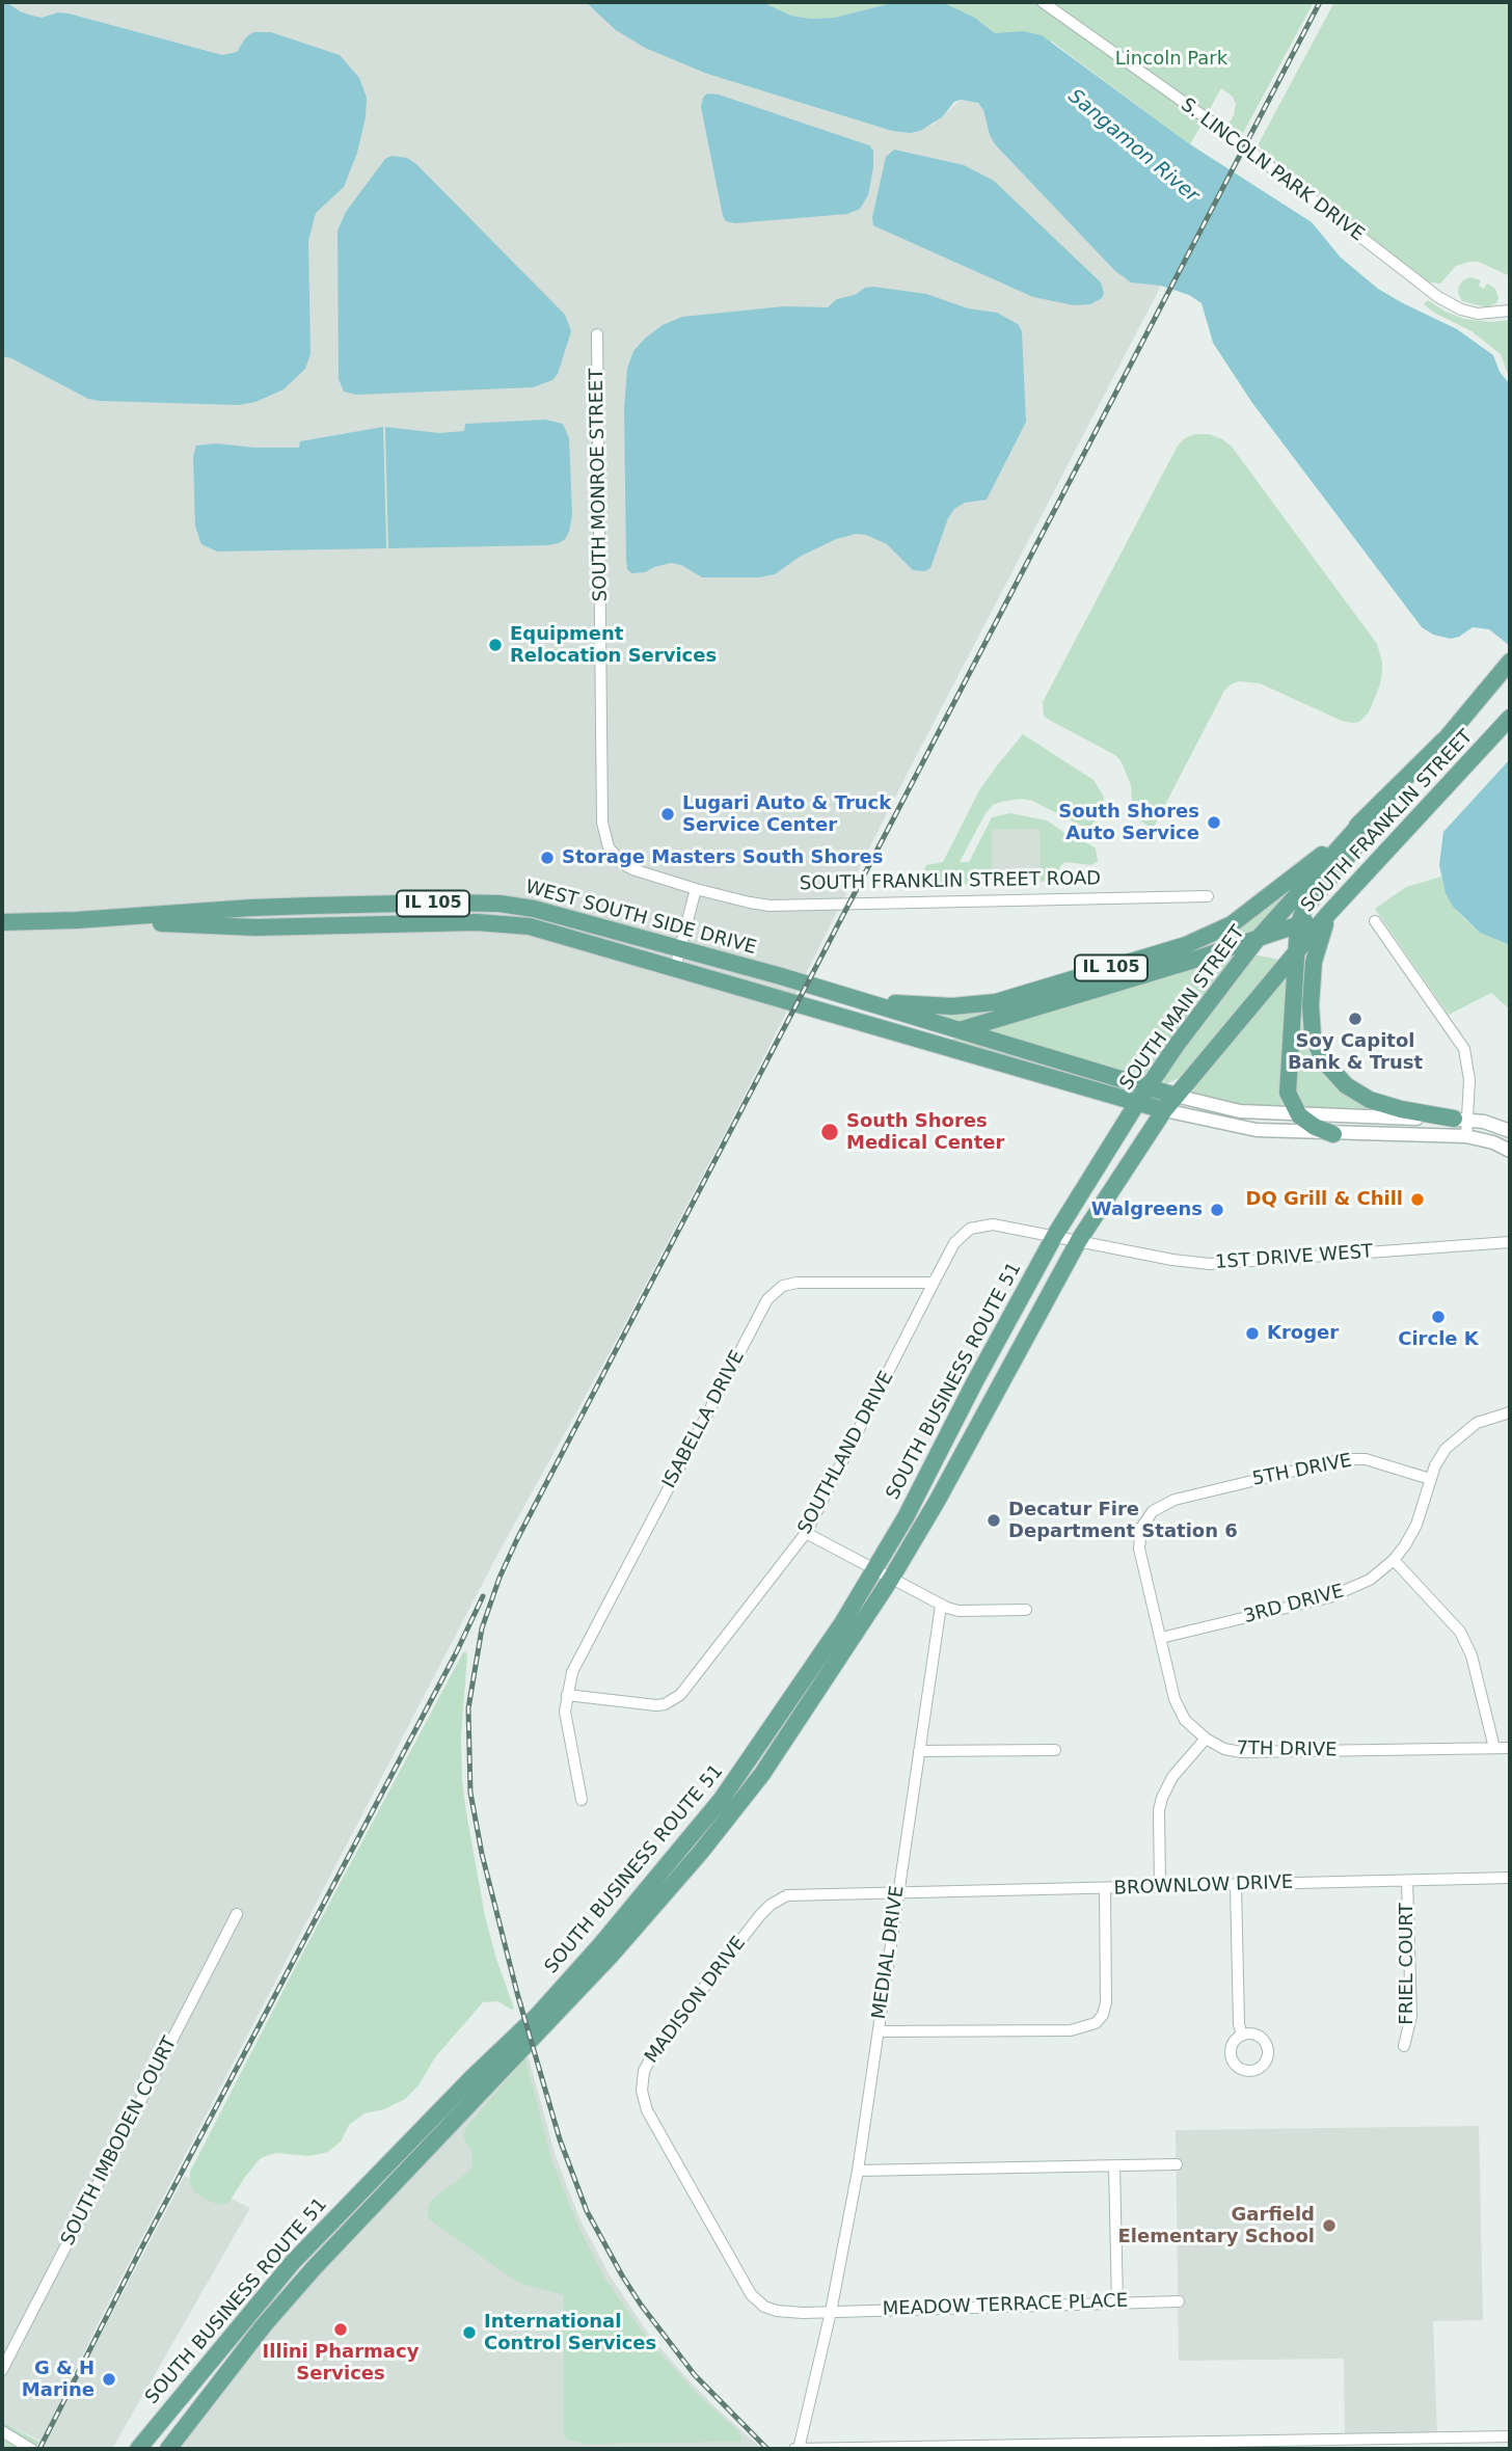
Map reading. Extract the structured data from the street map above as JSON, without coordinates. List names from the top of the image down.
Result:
{
  "streets": {
    "main road": [
      "SOUTH FRANKLIN STREET",
      "IL 105",
      "WEST SOUTH SIDE DRIVE",
      "SOUTH MAIN STREET",
      "SOUTH BUSINESS ROUTE 51"
    ],
    "street": [
      "S. LINCOLN PARK DRIVE",
      "SOUTH MONROE STREET",
      "SOUTH FRANKLIN STREET ROAD",
      "1ST DRIVE WEST",
      "ISABELLA DRIVE",
      "SOUTHLAND DRIVE",
      "5TH DRIVE",
      "3RD DRIVE",
      "7TH DRIVE",
      "BROWNLOW DRIVE",
      "MEDIAL DRIVE",
      "FRIEL COURT",
      "MADISON DRIVE",
      "SOUTH IMBODEN COURT",
      "MEADOW TERRACE PLACE"
    ]
  },
  "crossings": [
    ["SOUTH MONROE STREET", "SOUTH FRANKLIN STREET ROAD"],
    ["SOUTH FRANKLIN STREET", "IL 105"],
    ["IL 105", "WEST SOUTH SIDE DRIVE"],
    ["IL 105", "SOUTH MAIN STREET"],
    ["WEST SOUTH SIDE DRIVE", "SOUTH MAIN STREET"],
    ["SOUTH MAIN STREET", "SOUTH BUSINESS ROUTE 51"],
    ["SOUTH MAIN STREET", "SOUTHLAND DRIVE"],
    ["1ST DRIVE WEST", "SOUTH BUSINESS ROUTE 51"],
    ["1ST DRIVE WEST", "SOUTHLAND DRIVE"],
    ["SOUTH BUSINESS ROUTE 51", "SOUTHLAND DRIVE"],
    ["ISABELLA DRIVE", "SOUTHLAND DRIVE"],
    ["5TH DRIVE", "3RD DRIVE"],
    ["5TH DRIVE", "7TH DRIVE"],
    ["3RD DRIVE", "7TH DRIVE"],
    ["BROWNLOW DRIVE", "MEDIAL DRIVE"],
    ["BROWNLOW DRIVE", "FRIEL COURT"],
    ["BROWNLOW DRIVE", "MADISON DRIVE"],
    ["MEDIAL DRIVE", "MADISON DRIVE"],
    ["MEDIAL DRIVE", "MEADOW TERRACE PLACE"],
    ["MADISON DRIVE", "MEADOW TERRACE PLACE"]
  ],
  "water": ["Sangamon River"],
  "parks": ["Lincoln Park"],
  "places": [
    "Equipment Relocation Services",
    "Lugari Auto & Truck Service Center",
    "South Shores Auto Service",
    "Storage Masters South Shores",
    "Soy Capitol Bank & Trust",
    "South Shores Medical Center",
    "DQ Grill & Chill",
    "Walgreens",
    "Circle K",
    "Kroger",
    "Decatur Fire Department Station 6",
    "Garfield Elementary School",
    "Illini Pharmacy Services",
    "International Control Services",
    "G & H Marine"
  ]
}
